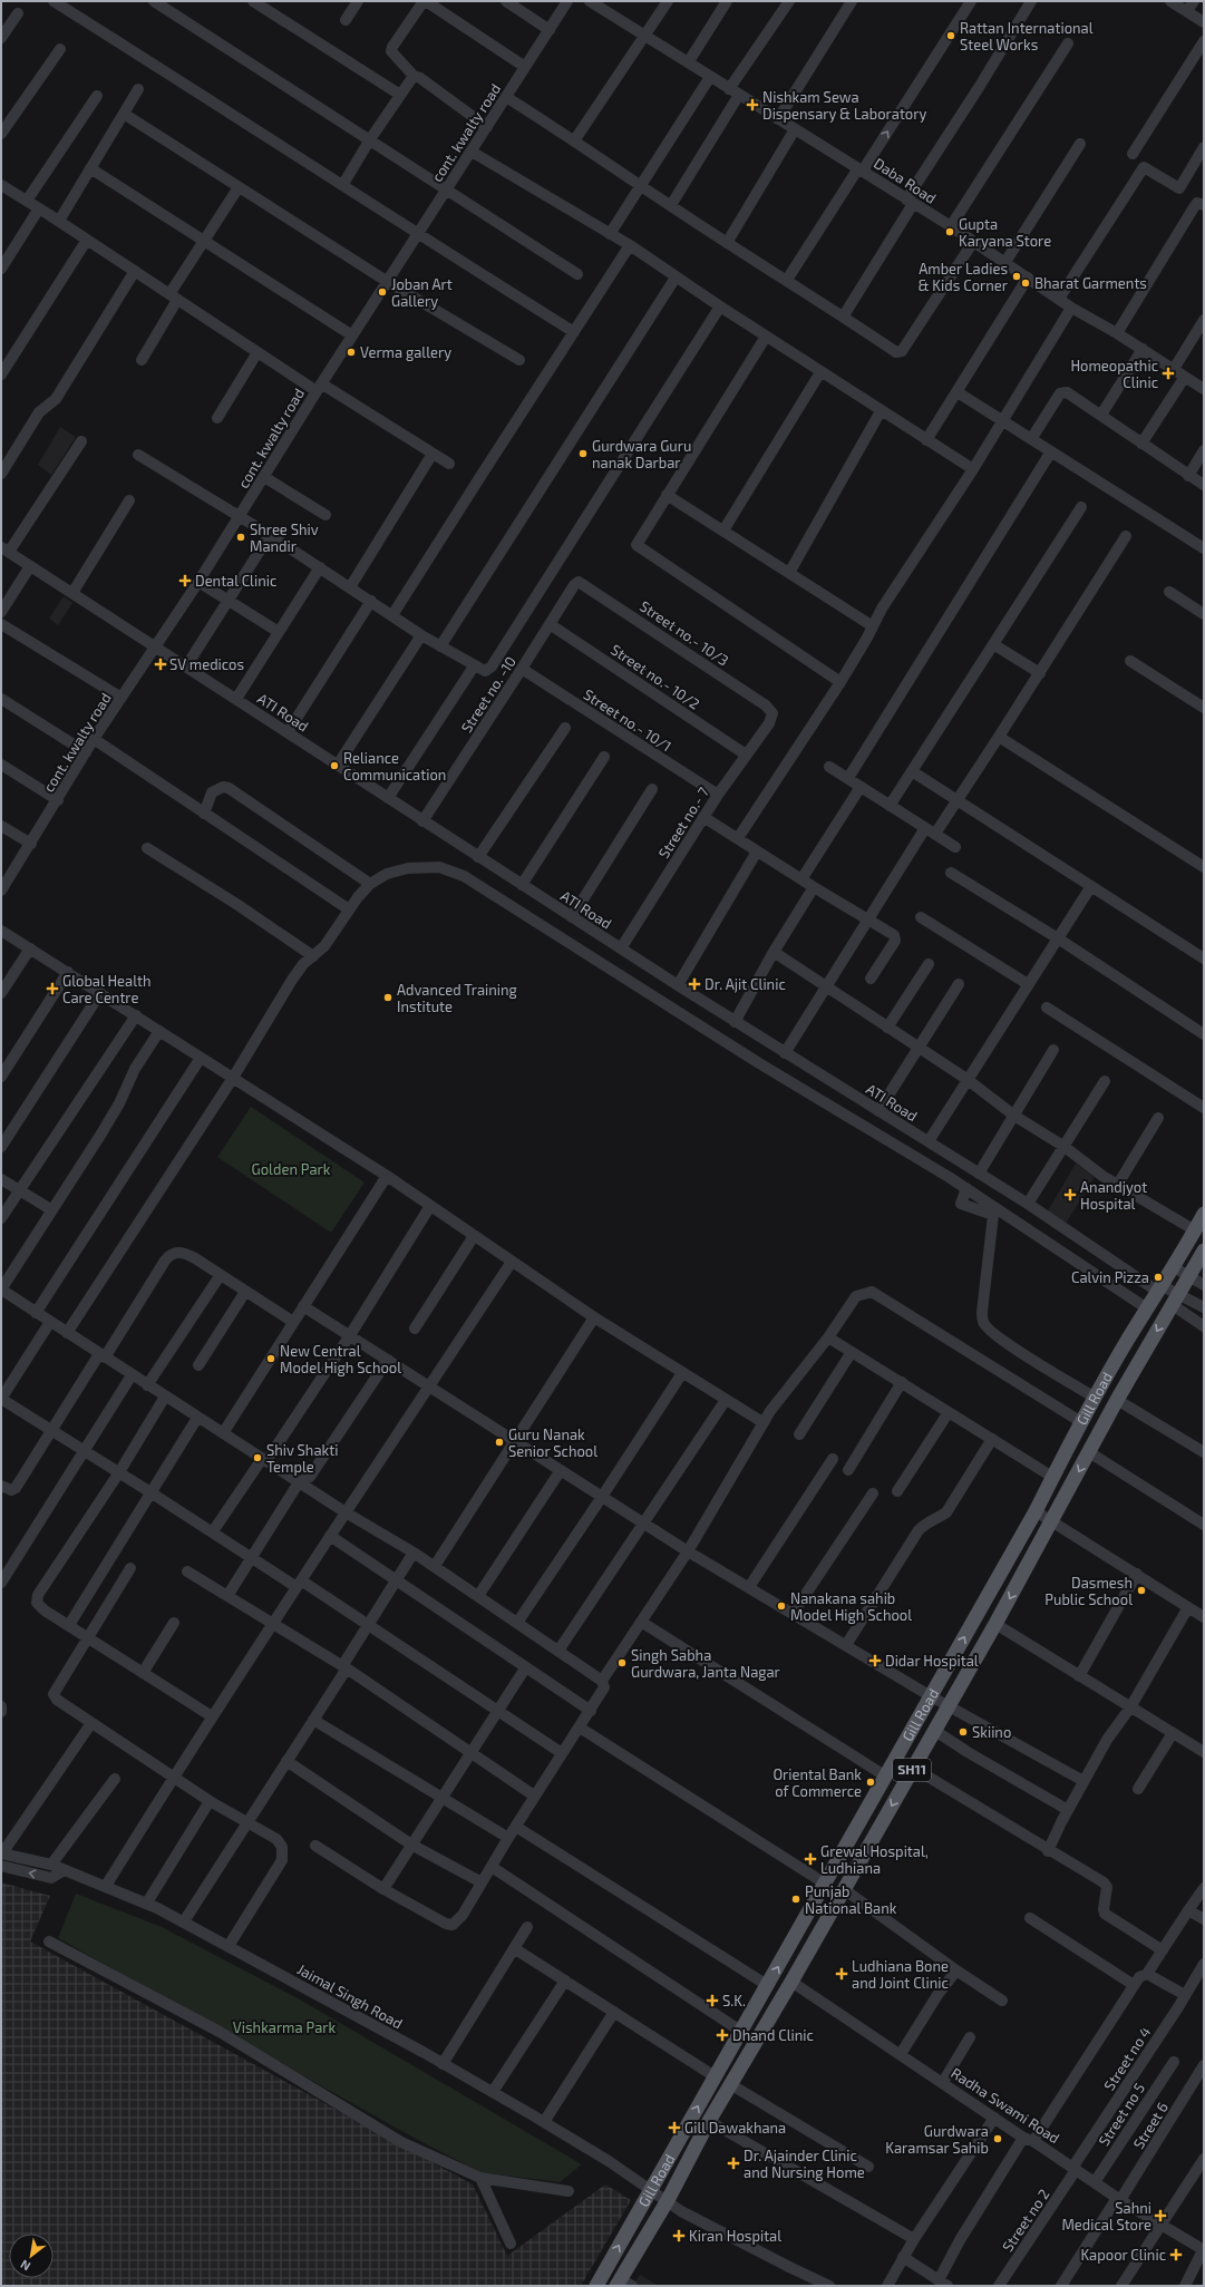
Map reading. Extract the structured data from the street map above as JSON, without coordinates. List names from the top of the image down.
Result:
{
  "streets": {
    "main road": ["Gill Road", "SH11"],
    "street": [
      "cont. kwalty road",
      "Daba Road",
      "Street no.- 10/3",
      "Street no.- 10/2",
      "Street no. -10",
      "ATI Road",
      "Street no.- 10/1",
      "Street no.- 7",
      "Jaimal Singh Road",
      "Street no 4",
      "Radha Swami Road",
      "Street no 5",
      "Street 6",
      "Street no 2"
    ]
  },
  "crossings": [
    ["cont. kwalty road", "ATI Road"],
    ["Street no.- 10/3", "Street no. -10"],
    ["Street no.- 10/3", "Street no.- 7"],
    ["Street no.- 10/2", "Street no. -10"],
    ["Street no.- 10/2", "Street no.- 7"],
    ["Street no. -10", "ATI Road"],
    ["Street no. -10", "Street no.- 10/1"],
    ["ATI Road", "Street no.- 7"],
    ["ATI Road", "Gill Road"],
    ["Street no.- 10/1", "Street no.- 7"],
    ["Gill Road", "Jaimal Singh Road"],
    ["Gill Road", "Radha Swami Road"],
    ["Street no 4", "Radha Swami Road"],
    ["Street no 4", "Street no 2"],
    ["Radha Swami Road", "Street no 5"],
    ["Radha Swami Road", "Street 6"],
    ["Radha Swami Road", "Street no 2"]
  ],
  "parks": ["Golden Park", "Vishkarma Park"],
  "places": {
    "other": [
      "Rattan International Steel Works",
      "Gupta Karyana Store",
      "Amber Ladies & Kids Corner",
      "Bharat Garments",
      "Joban Art Gallery",
      "Verma gallery",
      "Gurdwara Guru nanak Darbar",
      "Shree Shiv Mandir",
      "Reliance Communication",
      "Advanced Training Institute",
      "Calvin Pizza",
      "New Central Model High School",
      "Guru Nanak Senior School",
      "Shiv Shakti Temple",
      "Dasmesh Public School",
      "Nanakana sahib Model High School",
      "Singh Sabha Gurdwara, Janta Nagar",
      "Skiino",
      "Oriental Bank of Commerce",
      "Punjab National Bank",
      "Gurdwara Karamsar Sahib"
    ],
    "health": [
      "Nishkam Sewa Dispensary & Laboratory",
      "Homeopathic Clinic",
      "Dental Clinic",
      "SV medicos",
      "Dr. Ajit Clinic",
      "Global Health Care Centre",
      "Anandjyot Hospital",
      "Didar Hospital",
      "Grewal Hospital, Ludhiana",
      "Ludhiana Bone and Joint Clinic",
      "S.K.",
      "Dhand Clinic",
      "Gill Dawakhana",
      "Dr. Ajainder Clinic and Nursing Home",
      "Sahni Medical Store",
      "Kiran Hospital",
      "Kapoor Clinic"
    ]
  },
  "north": "bottom left"
}
